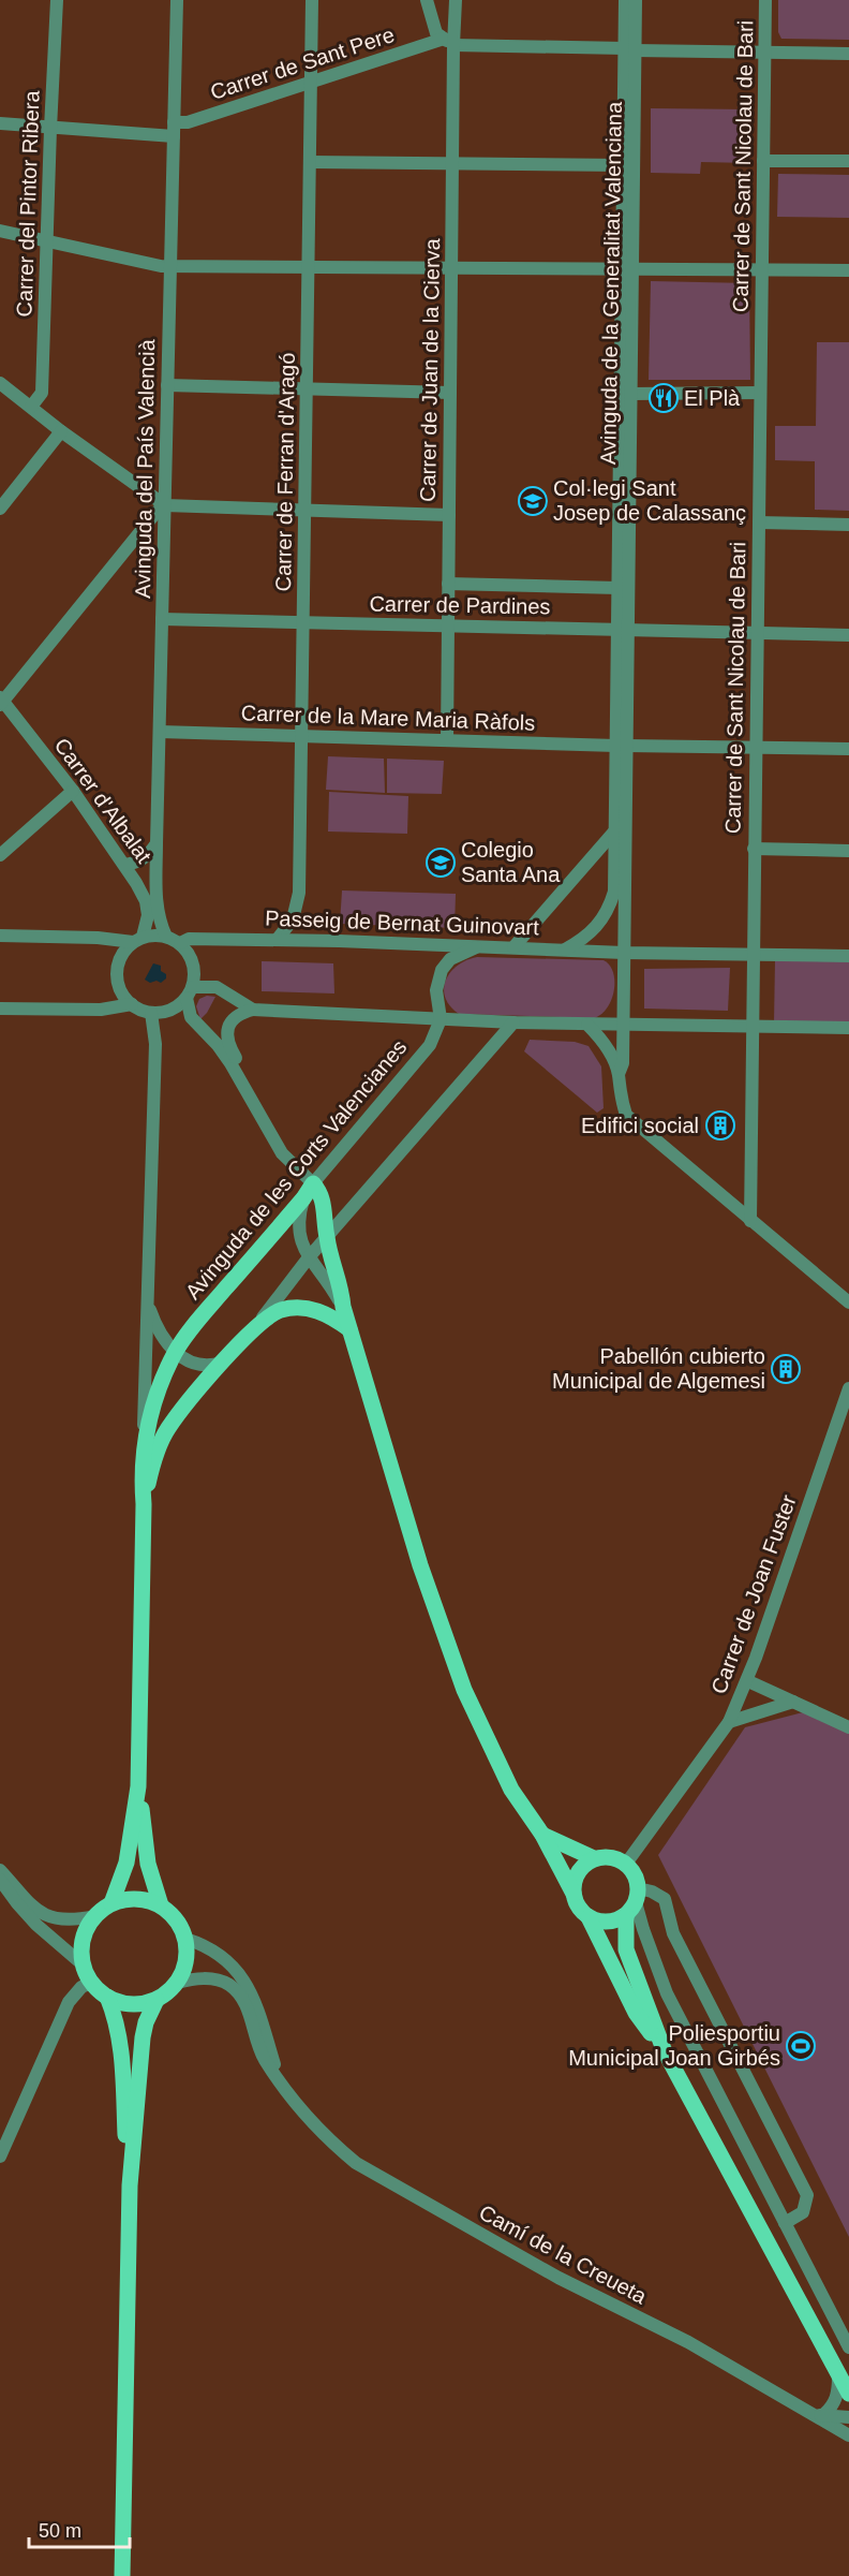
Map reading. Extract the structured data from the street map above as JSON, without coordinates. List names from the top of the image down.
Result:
{
  "streets": {
    "main road": ["Avinguda de les Corts Valencianes"],
    "street": [
      "Carrer de Sant Pere",
      "Carrer de Sant Nicolau de Bari",
      "Carrer del Pintor Ribera",
      "Avinguda de la Generalitat Valenciana",
      "Carrer de Juan de la Cierva",
      "Avinguda del País Valencià",
      "Carrer de Ferran d'Aragó",
      "Carrer de Pardines",
      "Carrer de la Mare Maria Ràfols",
      "Carrer d'Albalat",
      "Passeig de Bernat Guinovart",
      "Carrer de Joan Fuster",
      "Camí de la Creueta"
    ]
  },
  "crossings": [
    ["Carrer de Sant Pere", "Carrer de Sant Nicolau de Bari"],
    ["Carrer de Sant Pere", "Avinguda de la Generalitat Valenciana"],
    ["Carrer de Sant Pere", "Carrer de Juan de la Cierva"],
    ["Carrer de Sant Pere", "Avinguda del País Valencià"],
    ["Carrer de Sant Pere", "Carrer de Ferran d'Aragó"],
    ["Carrer de Sant Nicolau de Bari", "Carrer de Pardines"],
    ["Carrer de Sant Nicolau de Bari", "Carrer de la Mare Maria Ràfols"],
    ["Carrer de Sant Nicolau de Bari", "Passeig de Bernat Guinovart"],
    ["Avinguda de la Generalitat Valenciana", "Carrer de Pardines"],
    ["Avinguda de la Generalitat Valenciana", "Carrer de la Mare Maria Ràfols"],
    ["Avinguda de la Generalitat Valenciana", "Passeig de Bernat Guinovart"],
    ["Carrer de Juan de la Cierva", "Carrer de Pardines"],
    ["Carrer de Juan de la Cierva", "Carrer de la Mare Maria Ràfols"],
    ["Avinguda del País Valencià", "Carrer de Pardines"],
    ["Avinguda del País Valencià", "Carrer de la Mare Maria Ràfols"],
    ["Avinguda del País Valencià", "Carrer d'Albalat"],
    ["Avinguda del País Valencià", "Passeig de Bernat Guinovart"],
    ["Carrer de Ferran d'Aragó", "Carrer de Pardines"],
    ["Carrer de Ferran d'Aragó", "Carrer de la Mare Maria Ràfols"],
    ["Carrer de Ferran d'Aragó", "Passeig de Bernat Guinovart"],
    ["Carrer d'Albalat", "Passeig de Bernat Guinovart"]
  ],
  "places": {
    "restaurant": ["El Plà"],
    "school or university": ["Col·legi Sant Josep de Calassanç", "Colegio Santa Ana"],
    "building": ["Edifici social", "Pabellón cubierto Municipal de Algemesi"],
    "sports": ["Poliesportiu Municipal Joan Girbés"]
  },
  "scale_bar": "50 m"
}
